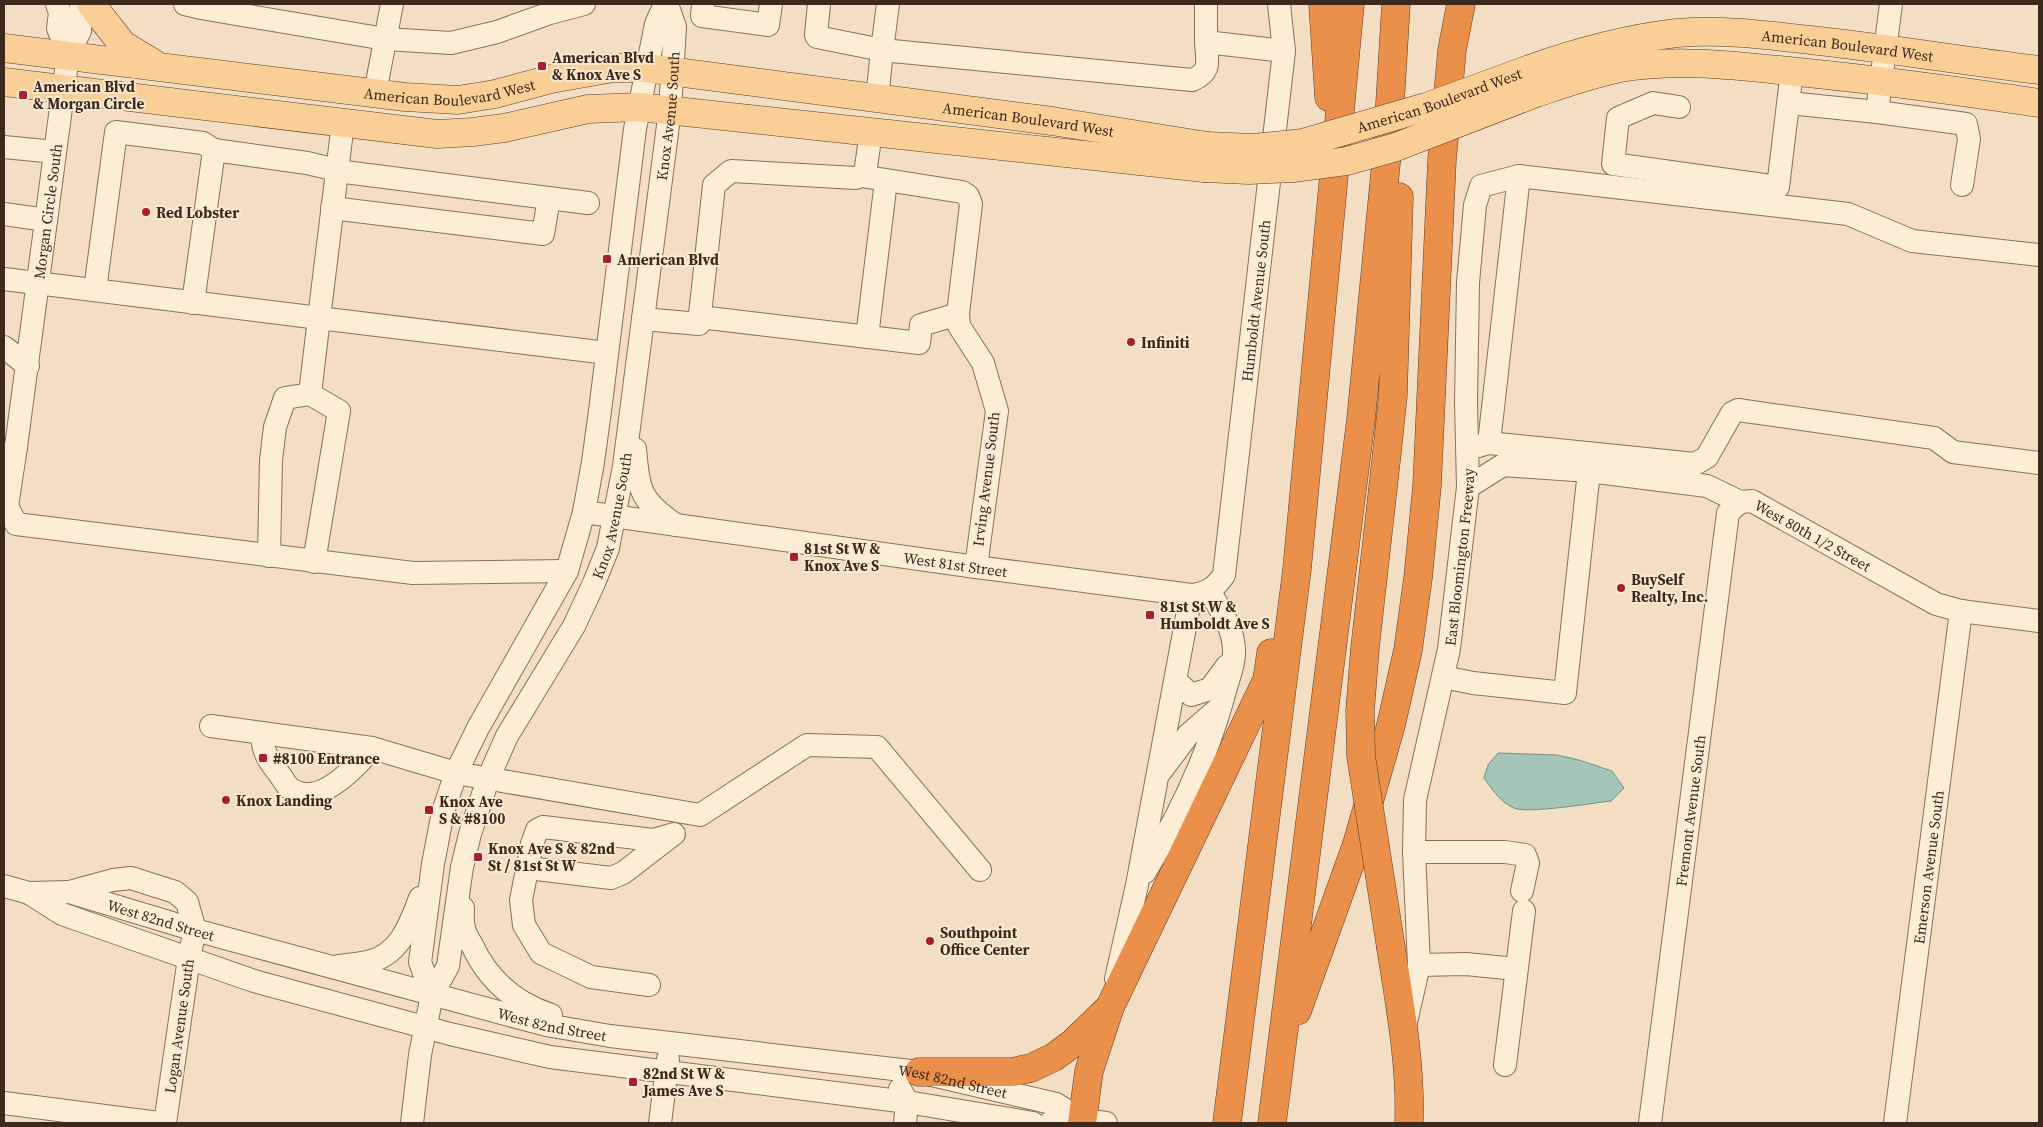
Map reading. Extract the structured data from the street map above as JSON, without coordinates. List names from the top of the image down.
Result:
{
  "streets": {
    "main road": ["American Boulevard West"],
    "street": [
      "Knox Avenue South",
      "Morgan Circle South",
      "Humboldt Avenue South",
      "Irving Avenue South",
      "West 80th 1/2 Street",
      "East Bloomington Freeway",
      "West 81st Street",
      "Fremont Avenue South",
      "Emerson Avenue South",
      "West 82nd Street",
      "Logan Avenue South"
    ]
  },
  "crossings": [
    ["American Boulevard West", "Knox Avenue South"],
    ["American Boulevard West", "Morgan Circle South"],
    ["Knox Avenue South", "West 81st Street"],
    ["Knox Avenue South", "West 82nd Street"],
    ["Humboldt Avenue South", "West 81st Street"],
    ["Irving Avenue South", "West 81st Street"],
    ["West 80th 1/2 Street", "East Bloomington Freeway"],
    ["West 80th 1/2 Street", "Fremont Avenue South"],
    ["West 80th 1/2 Street", "Emerson Avenue South"],
    ["West 82nd Street", "Logan Avenue South"]
  ],
  "places": {
    "transit": [
      "American Blvd & Knox Ave S",
      "American Blvd & Morgan Circle",
      "American Blvd",
      "81st St W & Knox Ave S",
      "81st St W & Humboldt Ave S",
      "#8100 Entrance",
      "Knox Ave S & #8100",
      "Knox Ave S & 82nd St / 81st St W",
      "82nd St W & James Ave S"
    ],
    "other": [
      "Red Lobster",
      "Infiniti",
      "BuySelf Realty, Inc.",
      "Knox Landing",
      "Southpoint Office Center"
    ]
  }
}
